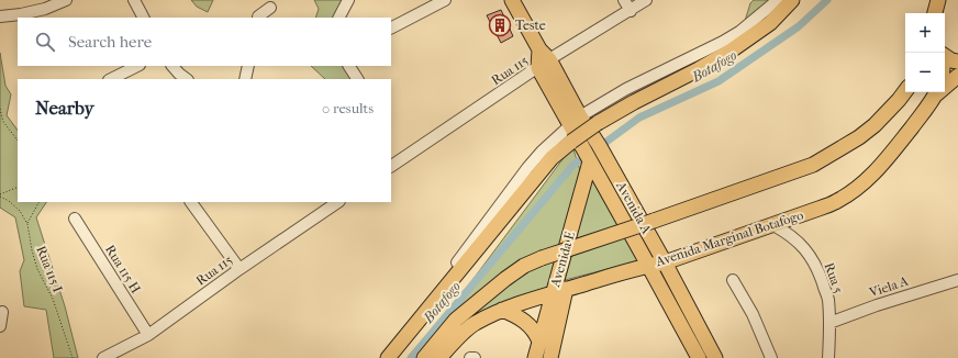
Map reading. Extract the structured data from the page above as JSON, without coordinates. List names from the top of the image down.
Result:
{
  "streets": {
    "main road": ["Avenida A", "Avenida Marginal Botafogo", "Avenida E"],
    "street": [
      "Rua 115",
      "Rua 115 H",
      "Rua 5",
      "Viela A"
    ],
    "path": ["Rua 115 I"]
  },
  "crossings": [
    ["Rua 115", "Avenida A"],
    ["Rua 115", "Rua 115 H"],
    ["Avenida A", "Avenida Marginal Botafogo"],
    ["Avenida A", "Avenida E"],
    ["Avenida Marginal Botafogo", "Avenida E"],
    ["Avenida Marginal Botafogo", "Rua 5"],
    ["Rua 5", "Viela A"]
  ],
  "water": ["Botafogo"],
  "places": {
    "building": ["Teste"]
  },
  "page": {
    "map_buttons": ["+", "−"],
    "search": "Search here",
    "heading": ["Nearby", "0 results"]
  }
}
